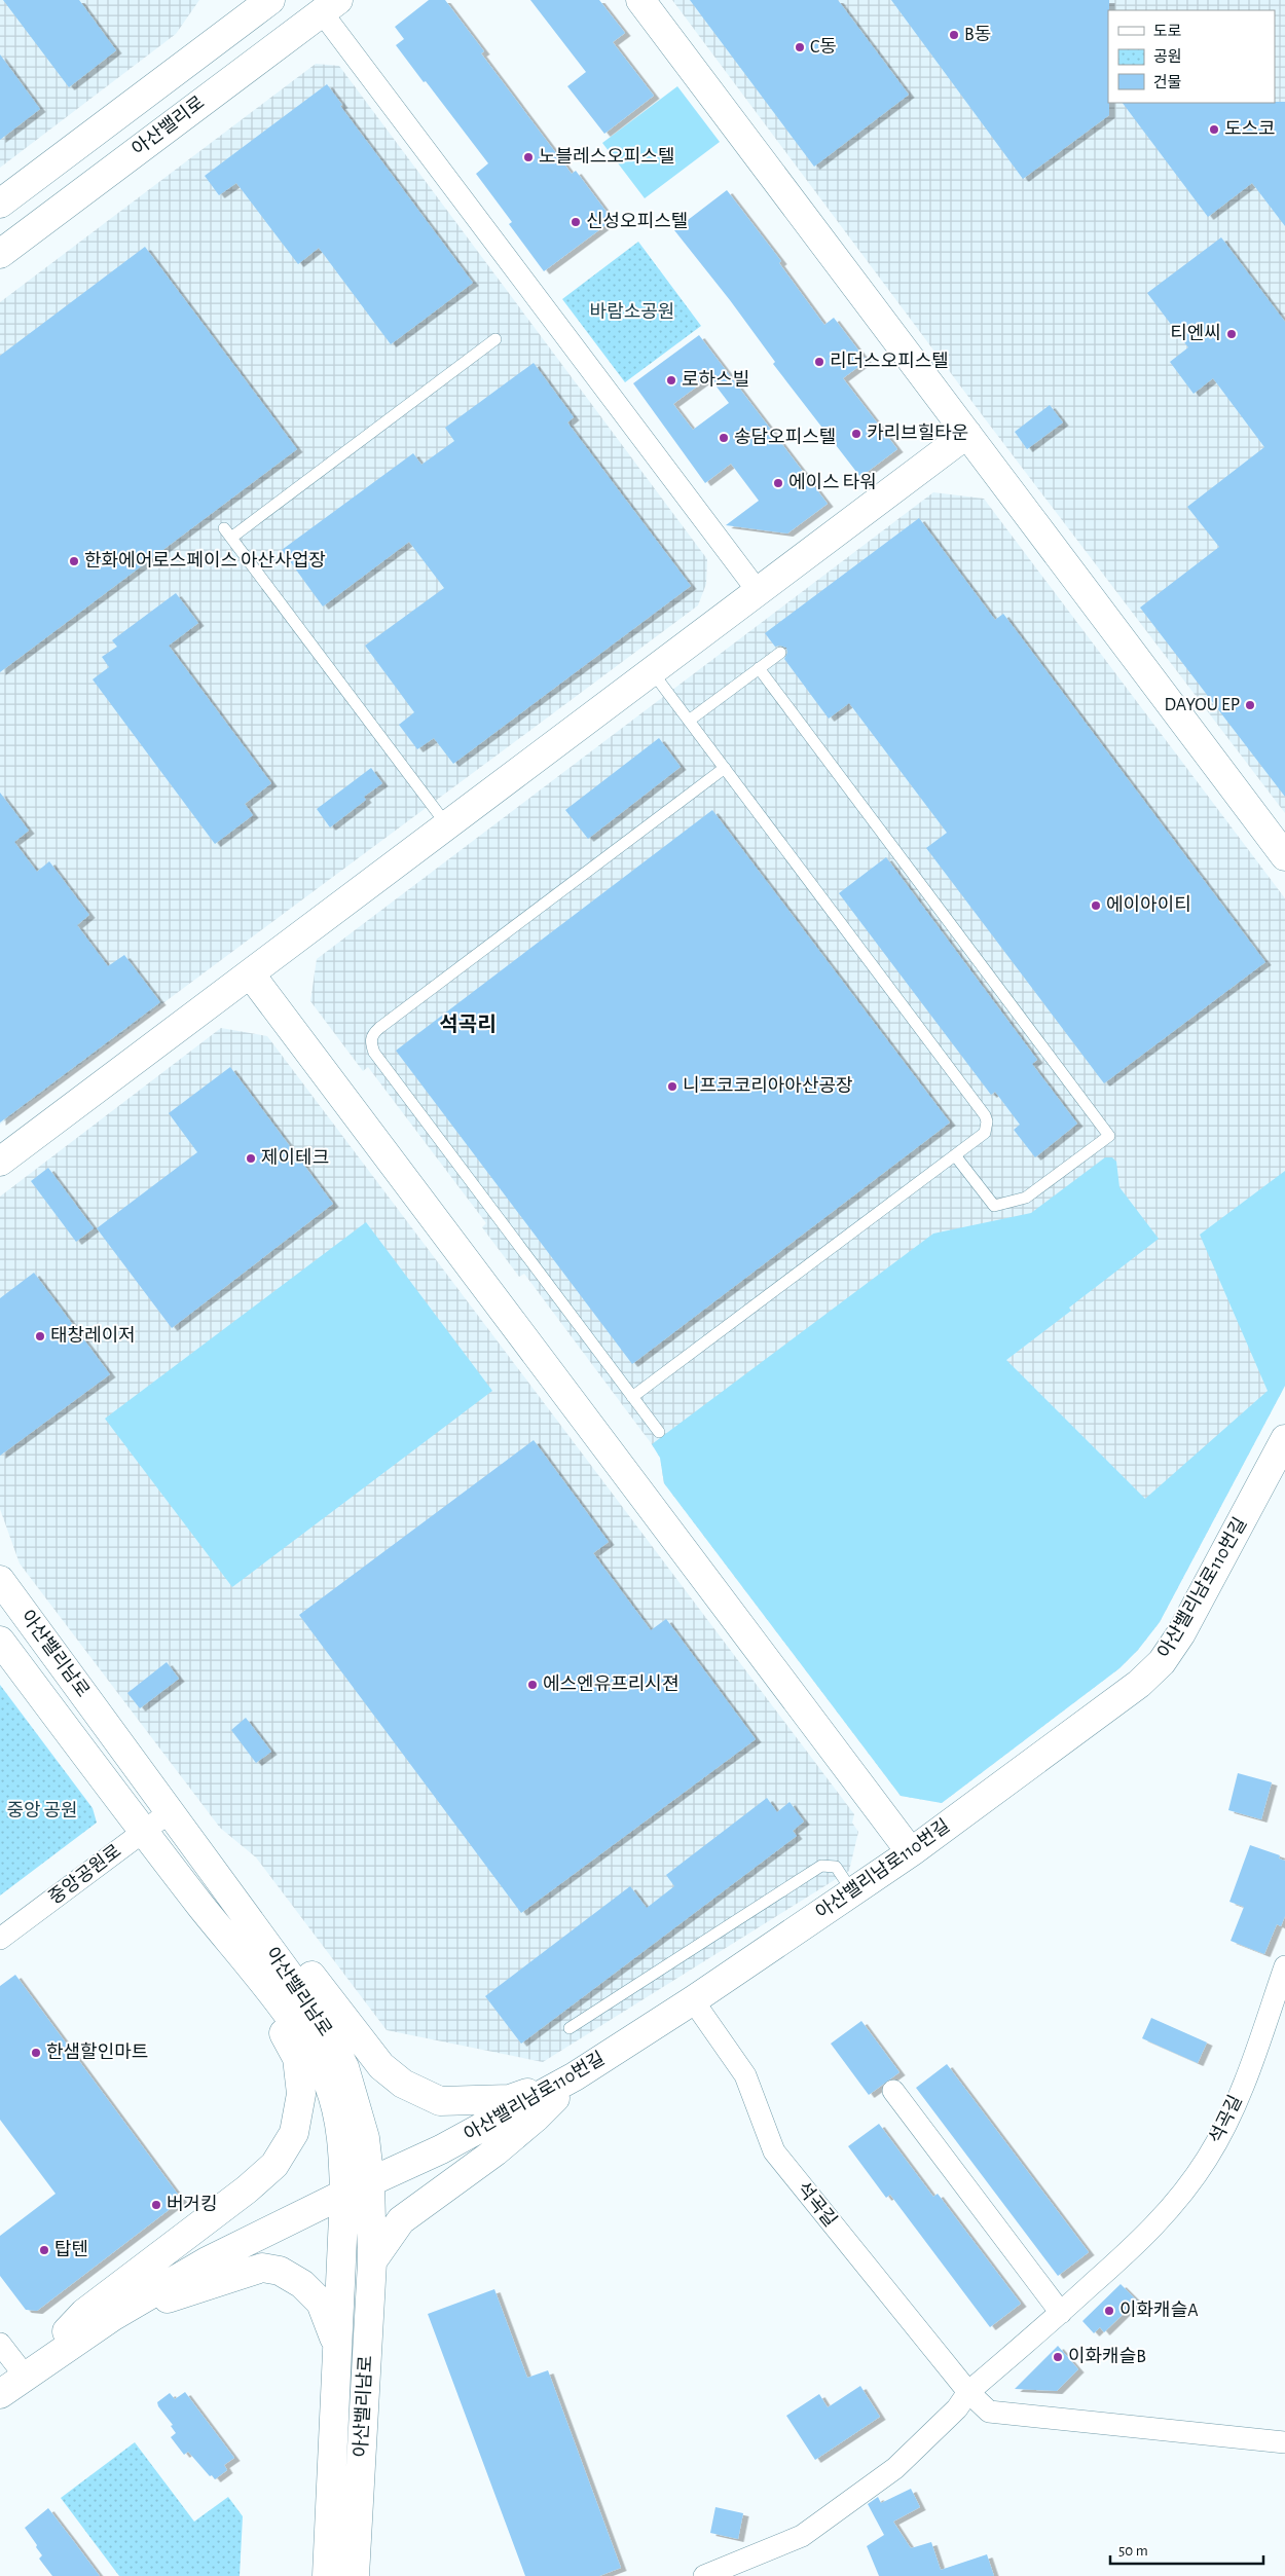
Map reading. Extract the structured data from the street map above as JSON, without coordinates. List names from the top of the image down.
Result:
{
  "streets": {
    "street": [
      "아산밸리로",
      "아산밸리남로110번길",
      "아산밸리남로",
      "중앙공원로",
      "석곡길"
    ]
  },
  "crossings": [
    ["아산밸리남로110번길", "아산밸리남로"],
    ["아산밸리남로110번길", "석곡길"],
    ["아산밸리남로", "중앙공원로"]
  ],
  "districts": ["석곡리"],
  "parks": ["바람소공원", "중앙 공원"],
  "places": [
    "B동",
    "C동",
    "도스코",
    "노블레스오피스텔",
    "신성오피스텔",
    "티엔씨",
    "리더스오피스텔",
    "로하스빌",
    "카리브힐타운",
    "송담오피스텔",
    "에이스 타워",
    "한화에어로스페이스 아산사업장",
    "DAYOU EP",
    "에이아이티",
    "니프코코리아아산공장",
    "제이테크",
    "태창레이저",
    "에스엔유프리시젼",
    "한샘할인마트",
    "버거킹",
    "탑텐",
    "이화캐슬A",
    "이화캐슬B"
  ],
  "legend": ["도로", "공원", "건물"],
  "scale_bar": "50 m"
}
